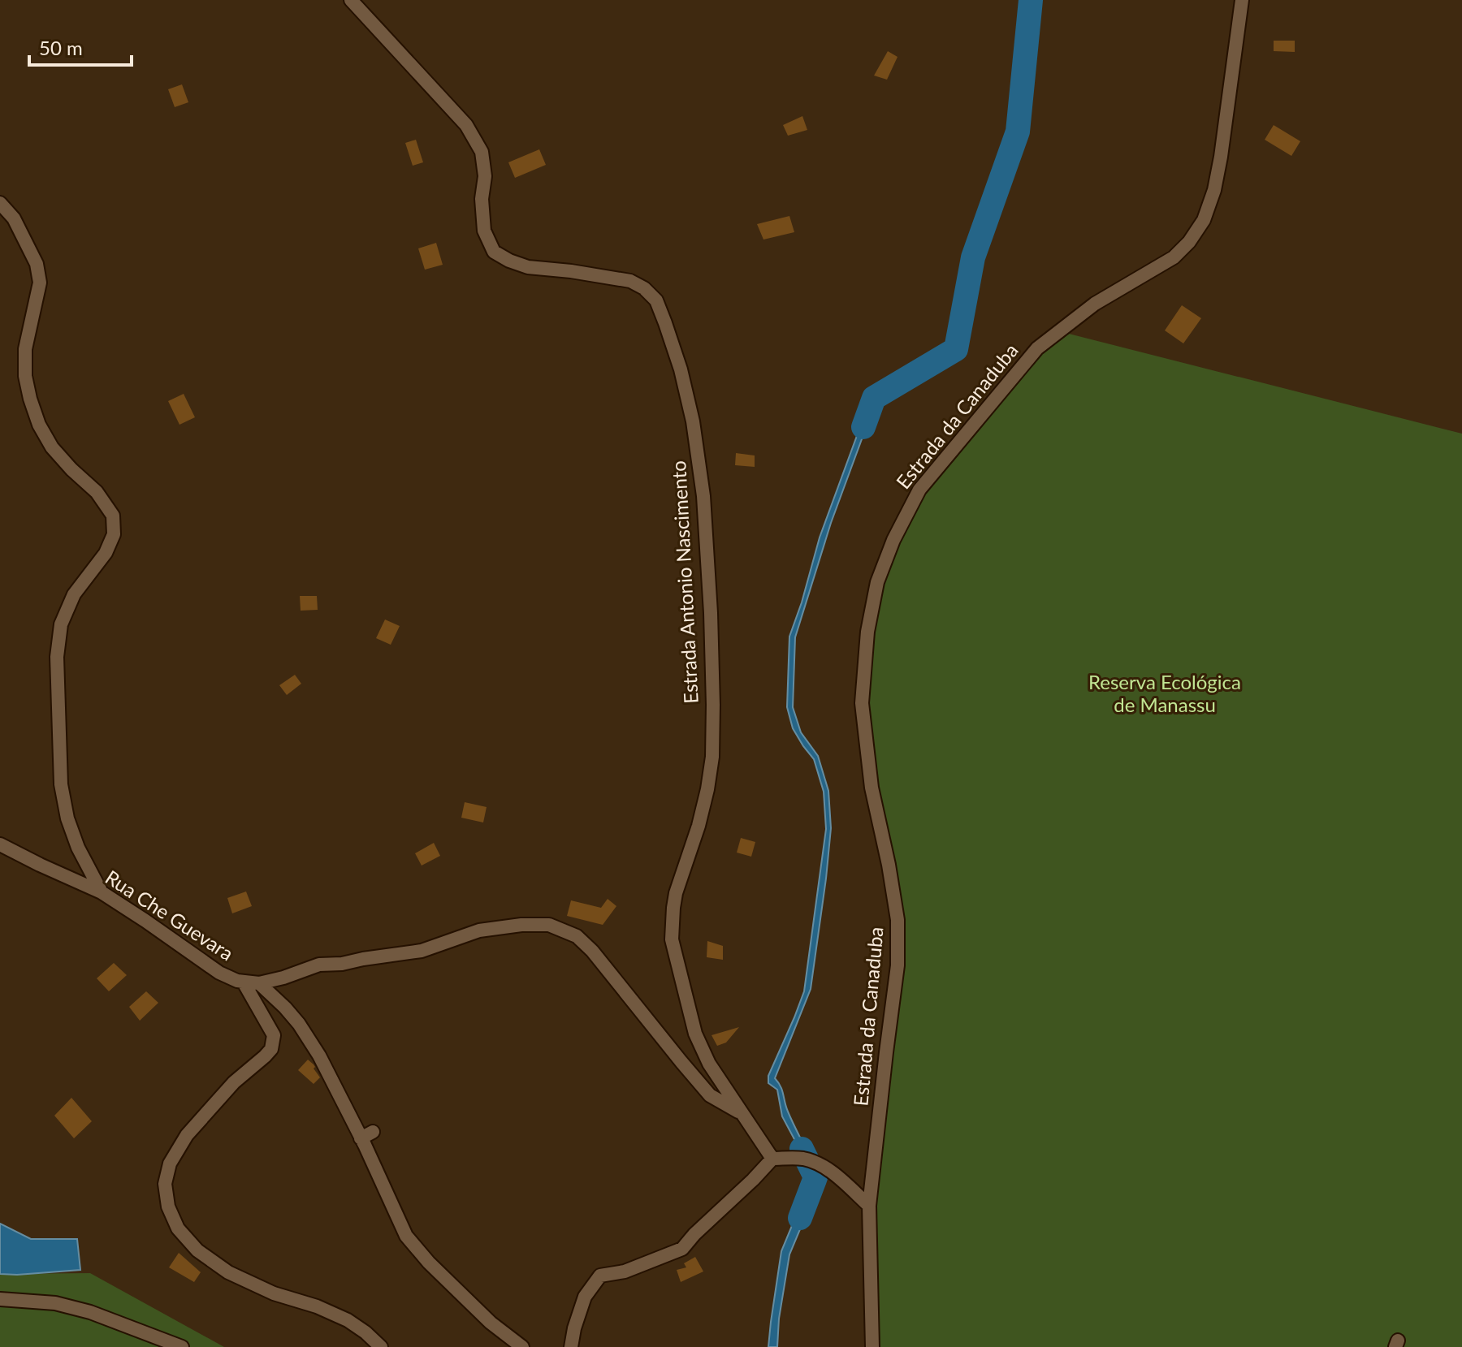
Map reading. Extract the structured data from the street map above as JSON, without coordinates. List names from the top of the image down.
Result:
{
  "streets": {
    "street": ["Estrada da Canaduba", "Estrada Antonio Nascimento", "Rua Che Guevara"]
  },
  "crossings": [
    ["Estrada Antonio Nascimento", "Rua Che Guevara"]
  ],
  "parks": ["Reserva Ecológica de Manassu"],
  "scale_bar": "50 m"
}
